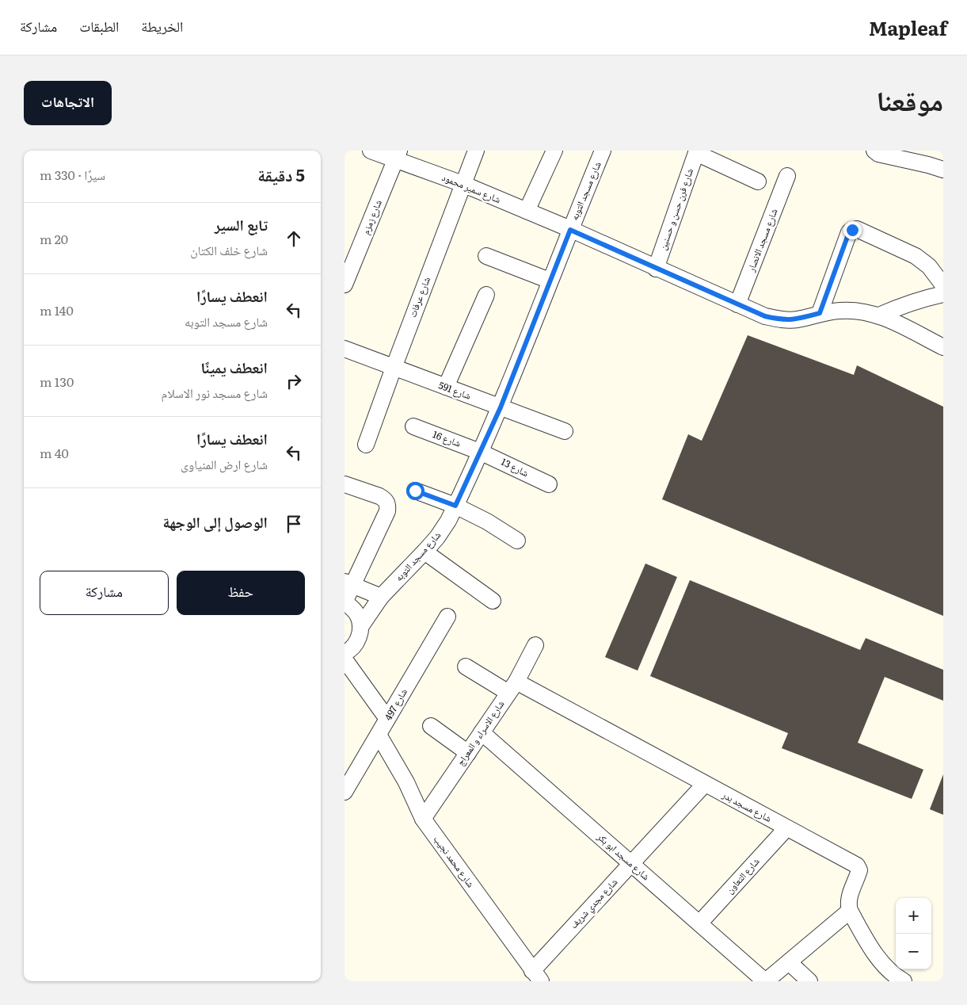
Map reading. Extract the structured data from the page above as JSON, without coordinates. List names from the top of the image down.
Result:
{
  "streets": {
    "street": [
      "شارع سمير محمود",
      "شارع مسجد التوبه",
      "شارع فرن حسن و حسنين",
      "شارع زمزم",
      "شارع مسجد الانصار",
      "شارع عرفات",
      "شارع 591",
      "شارع 16",
      "شارع 13",
      "شارع 497",
      "شارع الاسراء و المعراج",
      "شارع مسجد بدر",
      "شارع مسجد ابو بكر",
      "شارع محمد نجيب",
      "شارع التعاون",
      "شارع مجدي شريف"
    ]
  },
  "crossings": [
    ["شارع سمير محمود", "شارع مسجد التوبه"],
    ["شارع سمير محمود", "شارع فرن حسن و حسنين"],
    ["شارع سمير محمود", "شارع زمزم"],
    ["شارع سمير محمود", "شارع مسجد الانصار"],
    ["شارع سمير محمود", "شارع عرفات"],
    ["شارع مسجد التوبه", "شارع 591"],
    ["شارع مسجد التوبه", "شارع 16"],
    ["شارع مسجد التوبه", "شارع 13"],
    ["شارع عرفات", "شارع 591"],
    ["شارع 16", "شارع 13"],
    ["شارع 497", "شارع محمد نجيب"],
    ["شارع الاسراء و المعراج", "شارع مسجد بدر"],
    ["شارع الاسراء و المعراج", "شارع مسجد ابو بكر"],
    ["شارع الاسراء و المعراج", "شارع محمد نجيب"],
    ["شارع مسجد بدر", "شارع التعاون"],
    ["شارع مسجد بدر", "شارع مجدي شريف"],
    ["شارع مسجد ابو بكر", "شارع التعاون"],
    ["شارع مسجد ابو بكر", "شارع مجدي شريف"],
    ["شارع محمد نجيب", "شارع مجدي شريف"]
  ],
  "page": {
    "header": "Mapleaf",
    "nav": ["الخريطة", "الطبقات", "مشاركة"],
    "title": "موقعنا",
    "buttons": [
      "الاتجاهات",
      ["حفظ", "مشاركة"]
    ],
    "heading": ["5 دقيقة", "سيرًا · 330 m"],
    "list": [
      ["تابع السير", "شارع خلف الكتان", "20 m"],
      ["انعطف يسارًا", "شارع مسجد التوبه", "140 m"],
      ["انعطف يمينًا", "شارع مسجد نور الاسلام", "130 m"],
      ["انعطف يسارًا", "شارع ارض المنياوى", "40 m"],
      "الوصول إلى الوجهة"
    ],
    "map_buttons": ["+", "−"]
  }
}
